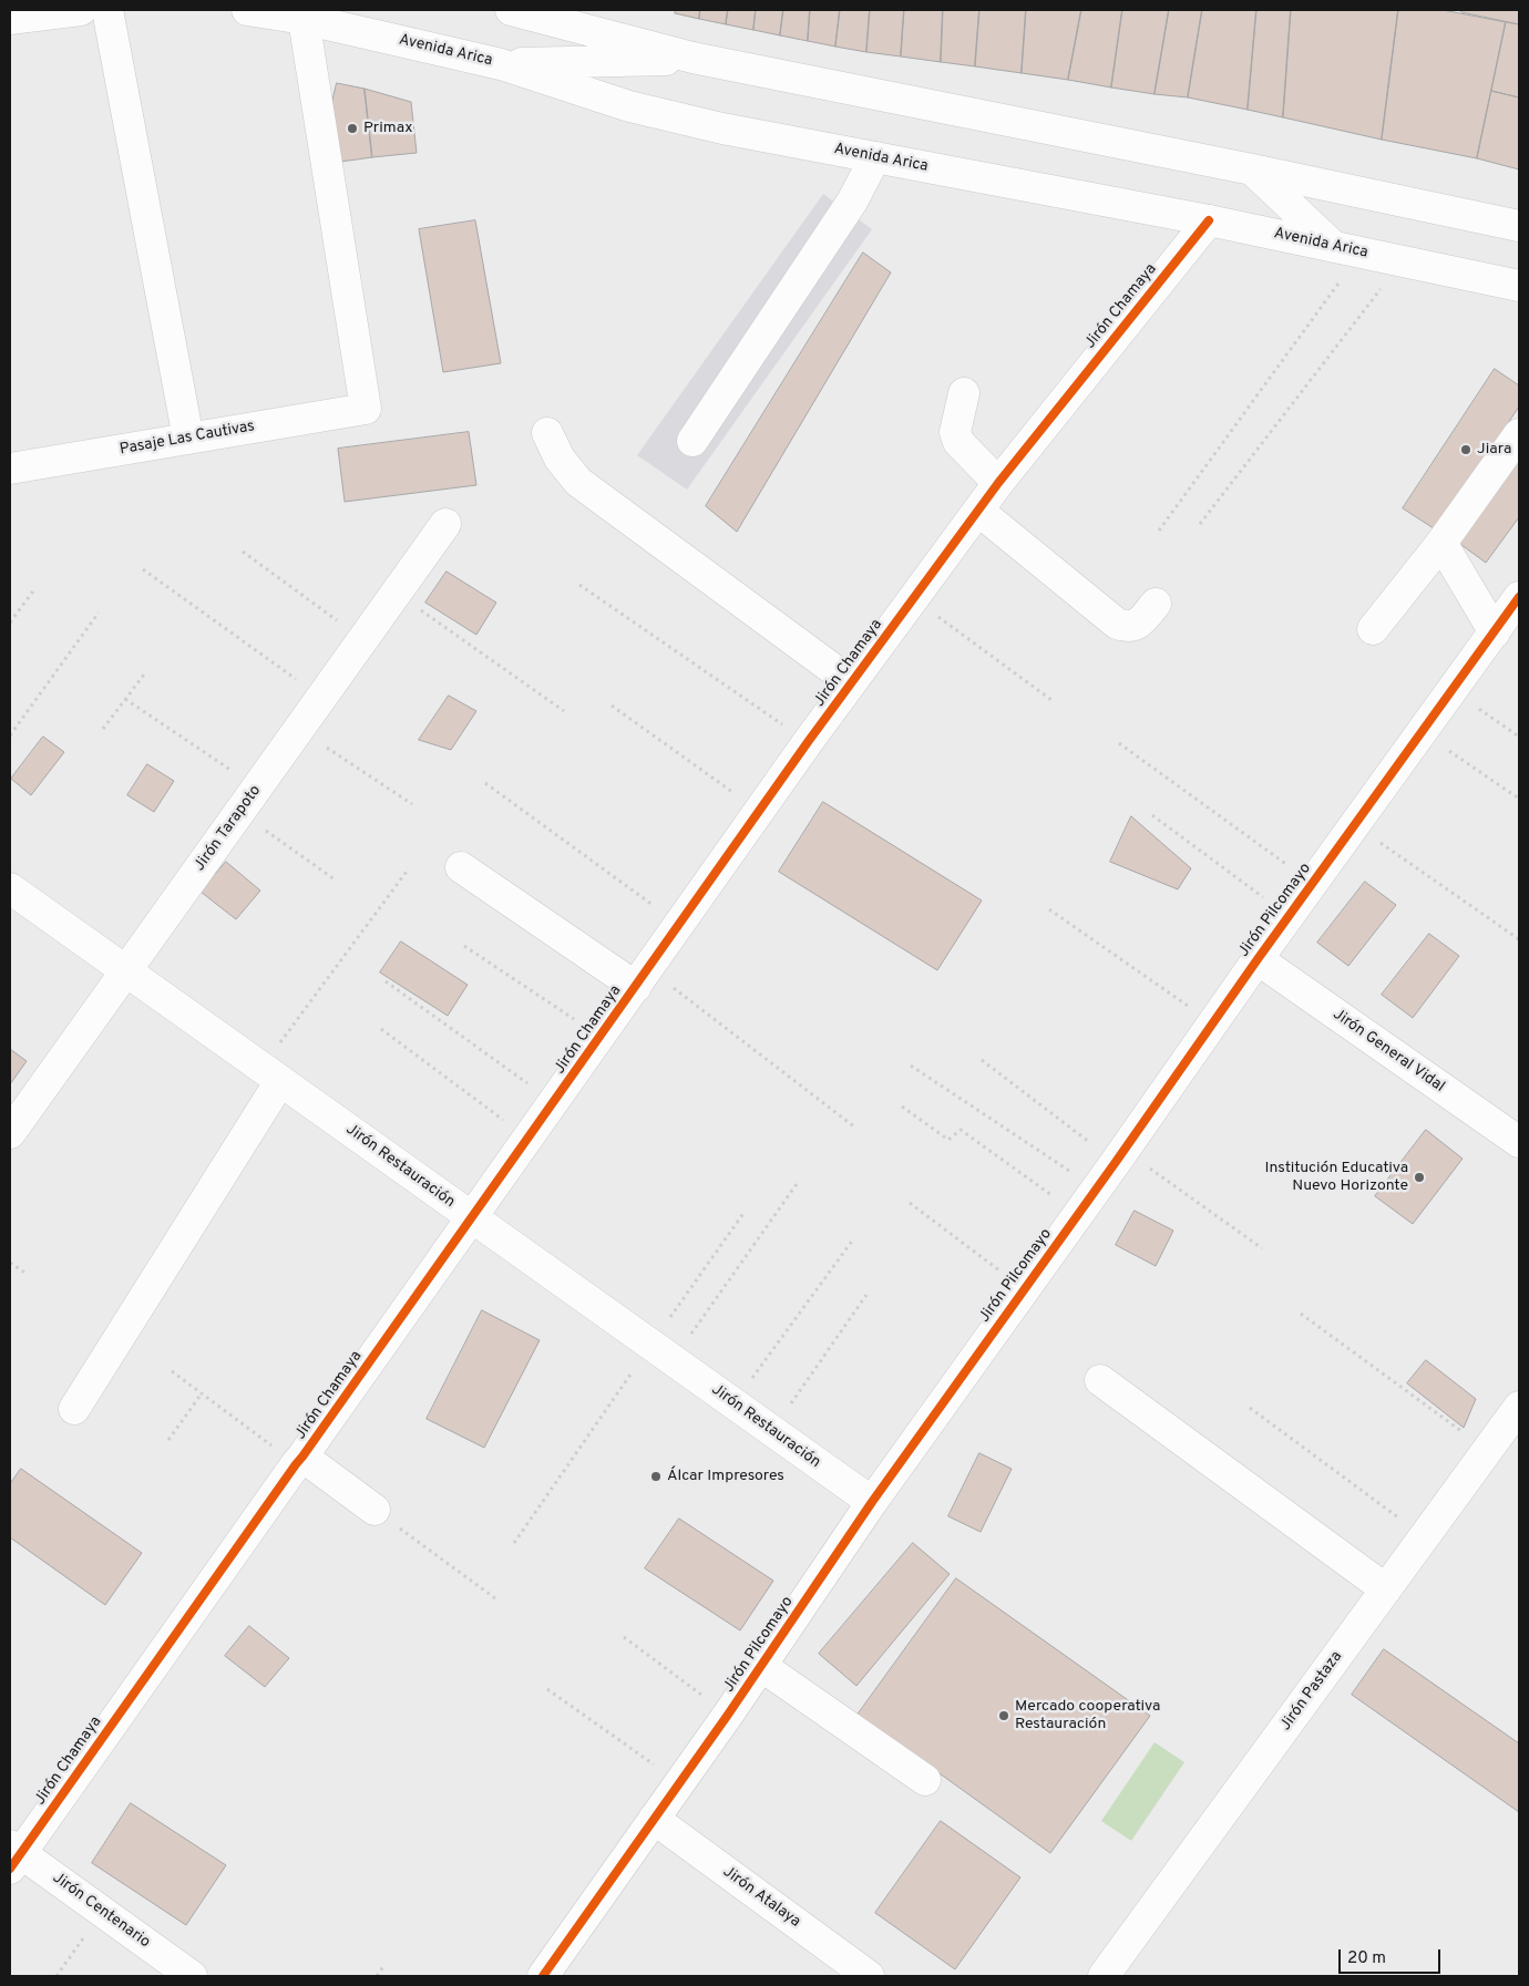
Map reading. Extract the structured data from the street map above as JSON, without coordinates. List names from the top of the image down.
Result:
{
  "streets": {
    "street": [
      "Avenida Arica",
      "Jirón Chamaya",
      "Pasaje Las Cautivas",
      "Jirón Tarapoto",
      "Jirón Pilcomayo",
      "Jirón General Vidal",
      "Jirón Restauración",
      "Jirón Pastaza",
      "Jirón Atalaya",
      "Jirón Centenario"
    ]
  },
  "crossings": [
    ["Avenida Arica", "Jirón Chamaya"],
    ["Avenida Arica", "Pasaje Las Cautivas"],
    ["Jirón Chamaya", "Jirón Restauración"],
    ["Jirón Chamaya", "Jirón Centenario"],
    ["Jirón Tarapoto", "Jirón Restauración"],
    ["Jirón Pilcomayo", "Jirón General Vidal"],
    ["Jirón Pilcomayo", "Jirón Restauración"],
    ["Jirón Pilcomayo", "Jirón Atalaya"]
  ],
  "places": [
    "Primax",
    "Jiara",
    "Institución Educativa Nuevo Horizonte",
    "Álcar Impresores",
    "Mercado cooperativa Restauración"
  ],
  "scale_bar": "20 m"
}
